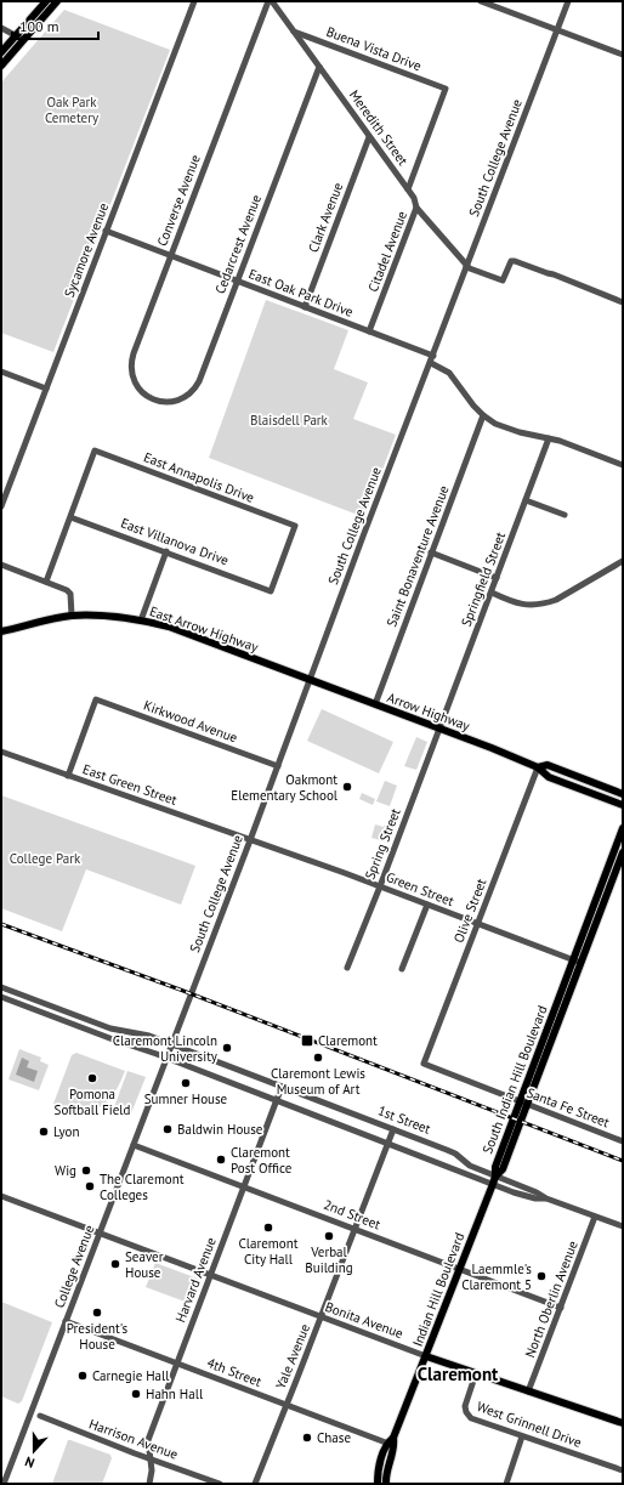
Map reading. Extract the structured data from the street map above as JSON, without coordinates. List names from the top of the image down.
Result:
{
  "streets": {
    "main road": [
      "East Arrow Highway",
      "Arrow Highway",
      "South Indian Hill Boulevard",
      "Indian Hill Boulevard",
      "Bonita Avenue"
    ],
    "street": [
      "Buena Vista Drive",
      "Meredith Street",
      "South College Avenue",
      "Converse Avenue",
      "Clark Avenue",
      "Cedarcrest Avenue",
      "Sycamore Avenue",
      "Citadel Avenue",
      "East Oak Park Drive",
      "East Annapolis Drive",
      "East Villanova Drive",
      "Saint Bonaventure Avenue",
      "Springfield Street",
      "Kirkwood Avenue",
      "East Green Street",
      "Spring Street",
      "Green Street",
      "Olive Street",
      "Santa Fe Street",
      "1st Street",
      "2nd Street",
      "College Avenue",
      "Harvard Avenue",
      "North Oberlin Avenue",
      "Yale Avenue",
      "4th Street",
      "West Grinnell Drive",
      "Harrison Avenue"
    ]
  },
  "crossings": [
    ["Buena Vista Drive", "Meredith Street"],
    ["Meredith Street", "South College Avenue"],
    ["Meredith Street", "Clark Avenue"],
    ["Meredith Street", "Cedarcrest Avenue"],
    ["Meredith Street", "Citadel Avenue"],
    ["South College Avenue", "East Oak Park Drive"],
    ["South College Avenue", "East Arrow Highway"],
    ["South College Avenue", "Arrow Highway"],
    ["South College Avenue", "Kirkwood Avenue"],
    ["South College Avenue", "East Green Street"],
    ["South College Avenue", "Green Street"],
    ["South College Avenue", "1st Street"],
    ["South College Avenue", "College Avenue"],
    ["Converse Avenue", "Cedarcrest Avenue"],
    ["Converse Avenue", "East Oak Park Drive"],
    ["Clark Avenue", "East Oak Park Drive"],
    ["Cedarcrest Avenue", "East Oak Park Drive"],
    ["Sycamore Avenue", "East Oak Park Drive"],
    ["Citadel Avenue", "East Oak Park Drive"],
    ["East Oak Park Drive", "Saint Bonaventure Avenue"],
    ["East Annapolis Drive", "East Villanova Drive"],
    ["Saint Bonaventure Avenue", "Arrow Highway"],
    ["Springfield Street", "Arrow Highway"],
    ["Springfield Street", "Spring Street"],
    ["East Arrow Highway", "Arrow Highway"],
    ["Arrow Highway", "Spring Street"],
    ["Arrow Highway", "Olive Street"],
    ["Kirkwood Avenue", "East Green Street"],
    ["East Green Street", "Green Street"],
    ["Spring Street", "Green Street"],
    ["Green Street", "Olive Street"],
    ["Green Street", "South Indian Hill Boulevard"],
    ["Olive Street", "Santa Fe Street"],
    ["South Indian Hill Boulevard", "Santa Fe Street"],
    ["South Indian Hill Boulevard", "1st Street"],
    ["South Indian Hill Boulevard", "Indian Hill Boulevard"],
    ["1st Street", "College Avenue"],
    ["1st Street", "Harvard Avenue"],
    ["1st Street", "Indian Hill Boulevard"],
    ["1st Street", "North Oberlin Avenue"],
    ["1st Street", "Yale Avenue"],
    ["2nd Street", "College Avenue"],
    ["2nd Street", "Harvard Avenue"],
    ["2nd Street", "Indian Hill Boulevard"],
    ["2nd Street", "North Oberlin Avenue"],
    ["2nd Street", "Yale Avenue"],
    ["College Avenue", "Bonita Avenue"],
    ["College Avenue", "4th Street"],
    ["Harvard Avenue", "Bonita Avenue"],
    ["Harvard Avenue", "4th Street"],
    ["Harvard Avenue", "Harrison Avenue"],
    ["Indian Hill Boulevard", "Bonita Avenue"],
    ["Indian Hill Boulevard", "4th Street"],
    ["North Oberlin Avenue", "Bonita Avenue"],
    ["Bonita Avenue", "Yale Avenue"],
    ["Bonita Avenue", "West Grinnell Drive"],
    ["Yale Avenue", "4th Street"]
  ],
  "districts": ["Claremont"],
  "parks": ["Oak Park Cemetery", "Blaisdell Park", "College Park"],
  "places": {
    "other": [
      "Oakmont Elementary School",
      "Claremont Lincoln University",
      "Claremont Lewis Museum of Art",
      "Pomona Softball Field",
      "Sumner House",
      "Baldwin House",
      "Lyon",
      "Claremont Post Office",
      "Wig",
      "The Claremont Colleges",
      "Claremont City Hall",
      "Verbal Building",
      "Seaver House",
      "Laemmle's Claremont 5",
      "President's House",
      "Carnegie Hall",
      "Hahn Hall",
      "Chase"
    ],
    "transit": ["Claremont"]
  },
  "scale_bar": "100 m",
  "north": "bottom"
}
